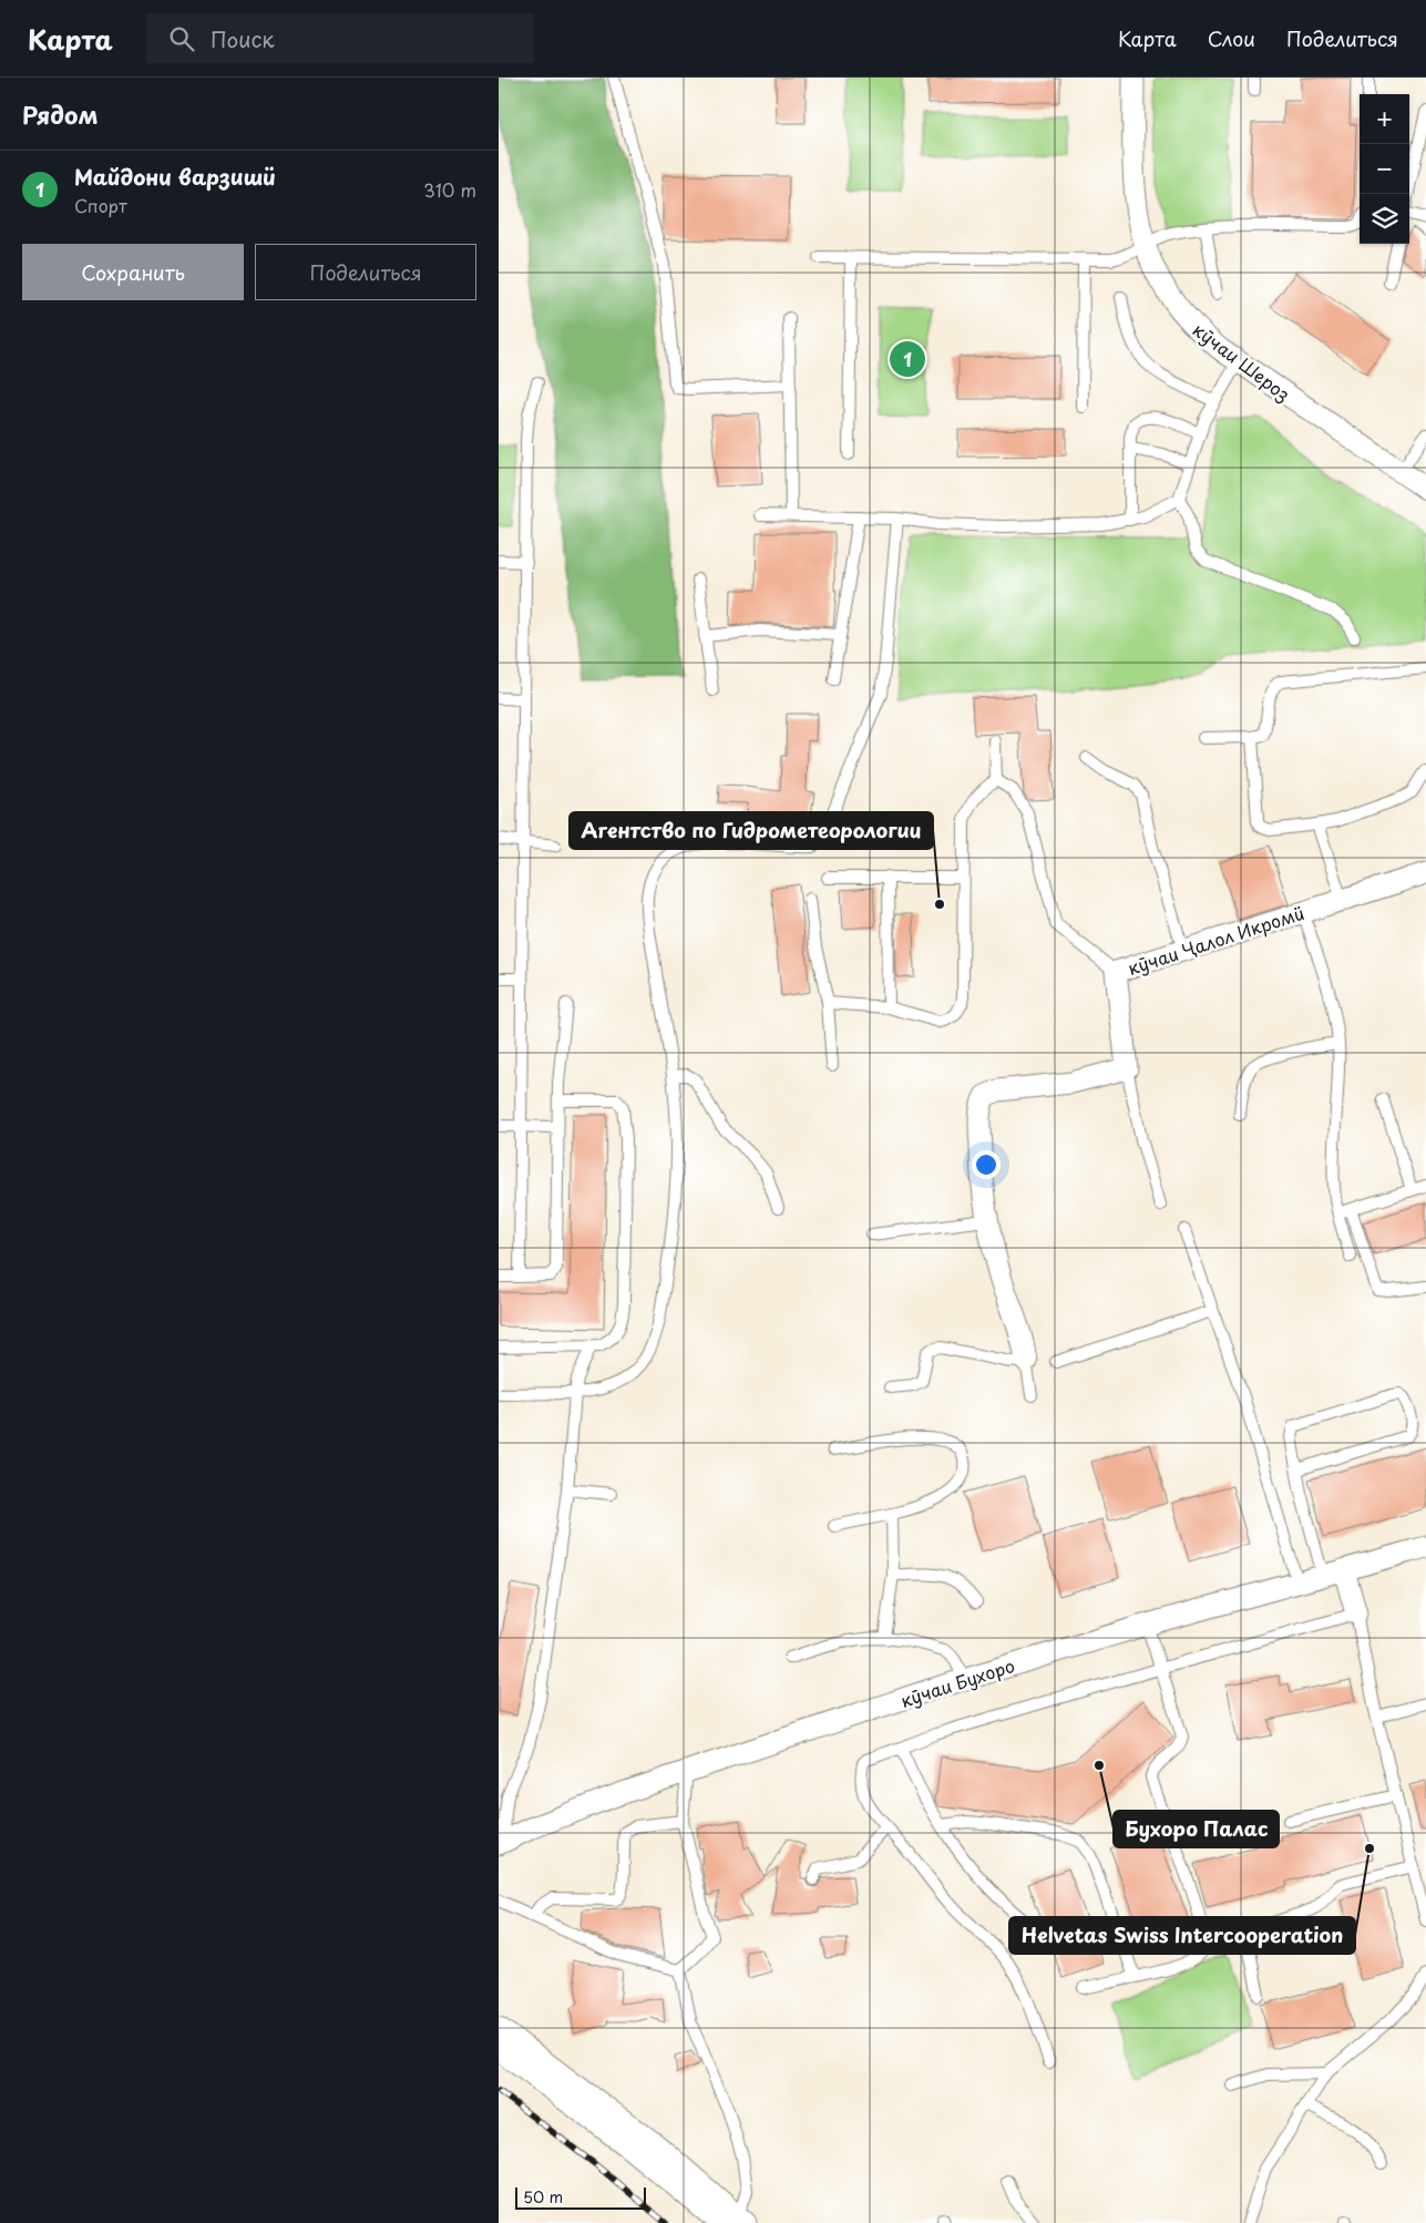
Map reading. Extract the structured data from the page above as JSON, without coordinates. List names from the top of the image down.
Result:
{
  "streets": {
    "street": ["кӯчаи Шероз", "кӯчаи Ҷалол Икромӣ", "кӯчаи Бухоро"]
  },
  "places": ["Агентство по Гидрометеорологии", "Бухоро Палас", "Helvetas Swiss Intercooperation"],
  "scale_bar": "50 m",
  "page": {
    "header": "Карта",
    "search": "Поиск",
    "nav": ["Карта", "Слои", "Поделиться"],
    "heading": "Рядом",
    "map_buttons": ["+", "−"],
    "list": [
      {
        "mark": "1",
        "name": "Майдони варзишӣ",
        "note": "Спорт",
        "value": "310 m"
      }
    ],
    "buttons": ["Сохранить", "Поделиться"],
    "pins": "1",
    "scale": "50 m"
  }
}
